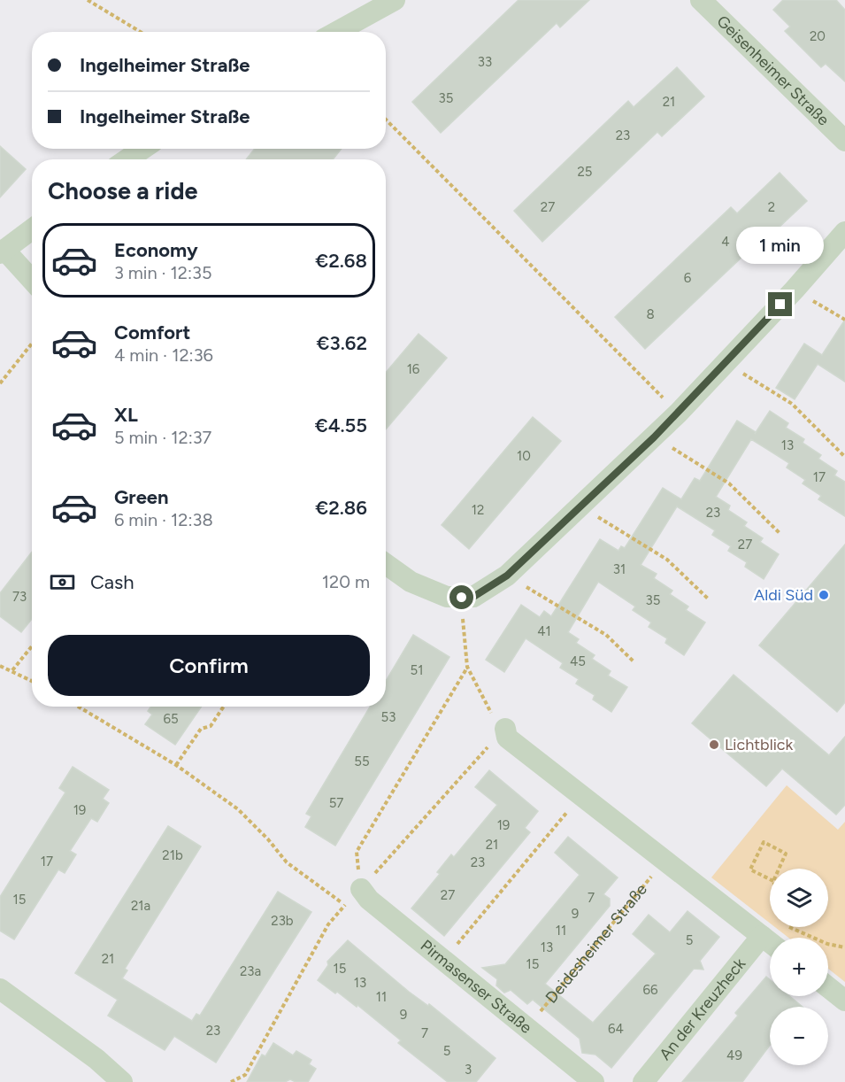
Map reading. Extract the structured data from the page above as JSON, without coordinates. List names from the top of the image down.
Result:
{
  "streets": {
    "street": ["Geisenheimer Straße", "Pirmasenser Straße", "An der Kreuzheck"],
    "path": ["Deidesheimer Straße"]
  },
  "crossings": [
    ["Deidesheimer Straße", "Pirmasenser Straße"]
  ],
  "places": ["Aldi Süd", "Lichtblick"],
  "house_numbers": [
    "20",
    "33",
    "35",
    "21",
    "23",
    "25",
    "27",
    "2",
    "4",
    "6",
    "8",
    "16",
    "13",
    "10",
    "17",
    "12",
    "23",
    "27",
    "31",
    "73",
    "35",
    "41",
    "45",
    "51",
    "53",
    "65",
    "55",
    "57",
    "19",
    "19",
    "21",
    "21b",
    "17",
    "23",
    "27",
    "7",
    "15",
    "21a",
    "9",
    "23b",
    "11",
    "5",
    "13",
    "21",
    "15",
    "15",
    "23a",
    "13",
    "66",
    "11",
    "9",
    "64",
    "23",
    "7",
    "5",
    "49",
    "3"
  ],
  "page": {
    "banner": ["Ingelheimer Straße", "Ingelheimer Straße"],
    "heading": "Choose a ride",
    "list": [
      {
        "name": "Economy",
        "note": "3 min · 12:35",
        "value": "€2.68"
      },
      {
        "name": "Comfort",
        "note": "4 min · 12:36",
        "value": "€3.62"
      },
      {
        "name": "XL",
        "note": "5 min · 12:37",
        "value": "€4.55"
      },
      {
        "name": "Green",
        "note": "6 min · 12:38",
        "value": "€2.86"
      }
    ],
    "bubble": "1 min",
    "pay": ["Cash", "120 m"],
    "buttons": "Confirm",
    "map_buttons": ["+", "−"]
  }
}
